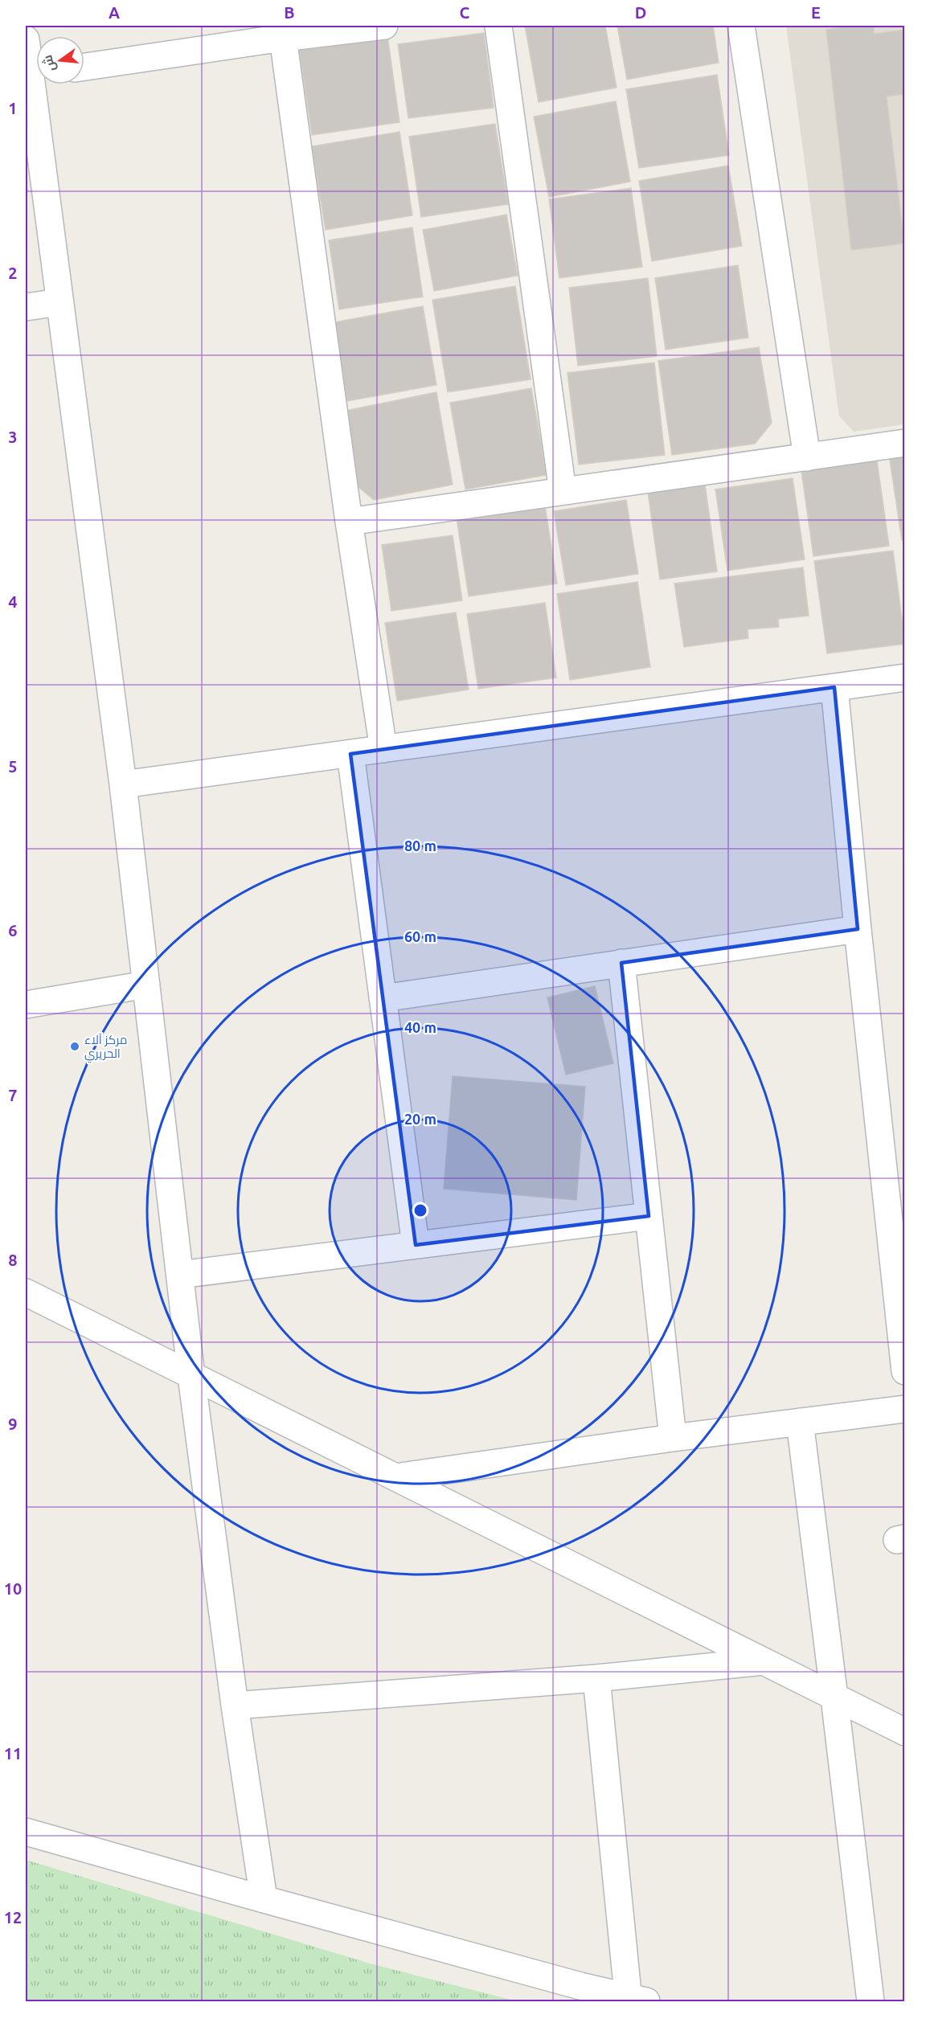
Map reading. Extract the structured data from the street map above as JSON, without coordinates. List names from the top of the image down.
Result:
{
  "places": ["مركز آلاء الحريري"],
  "north": "left",
  "grid": {
    "columns": [
      "A",
      "B",
      "C",
      "D",
      "E"
    ],
    "rows": [
      "1",
      "2",
      "3",
      "4",
      "5",
      "6",
      "7",
      "8",
      "9",
      "10",
      "11",
      "12"
    ]
  },
  "rings": [
    "80 m",
    "60 m",
    "40 m",
    "20 m"
  ]
}
